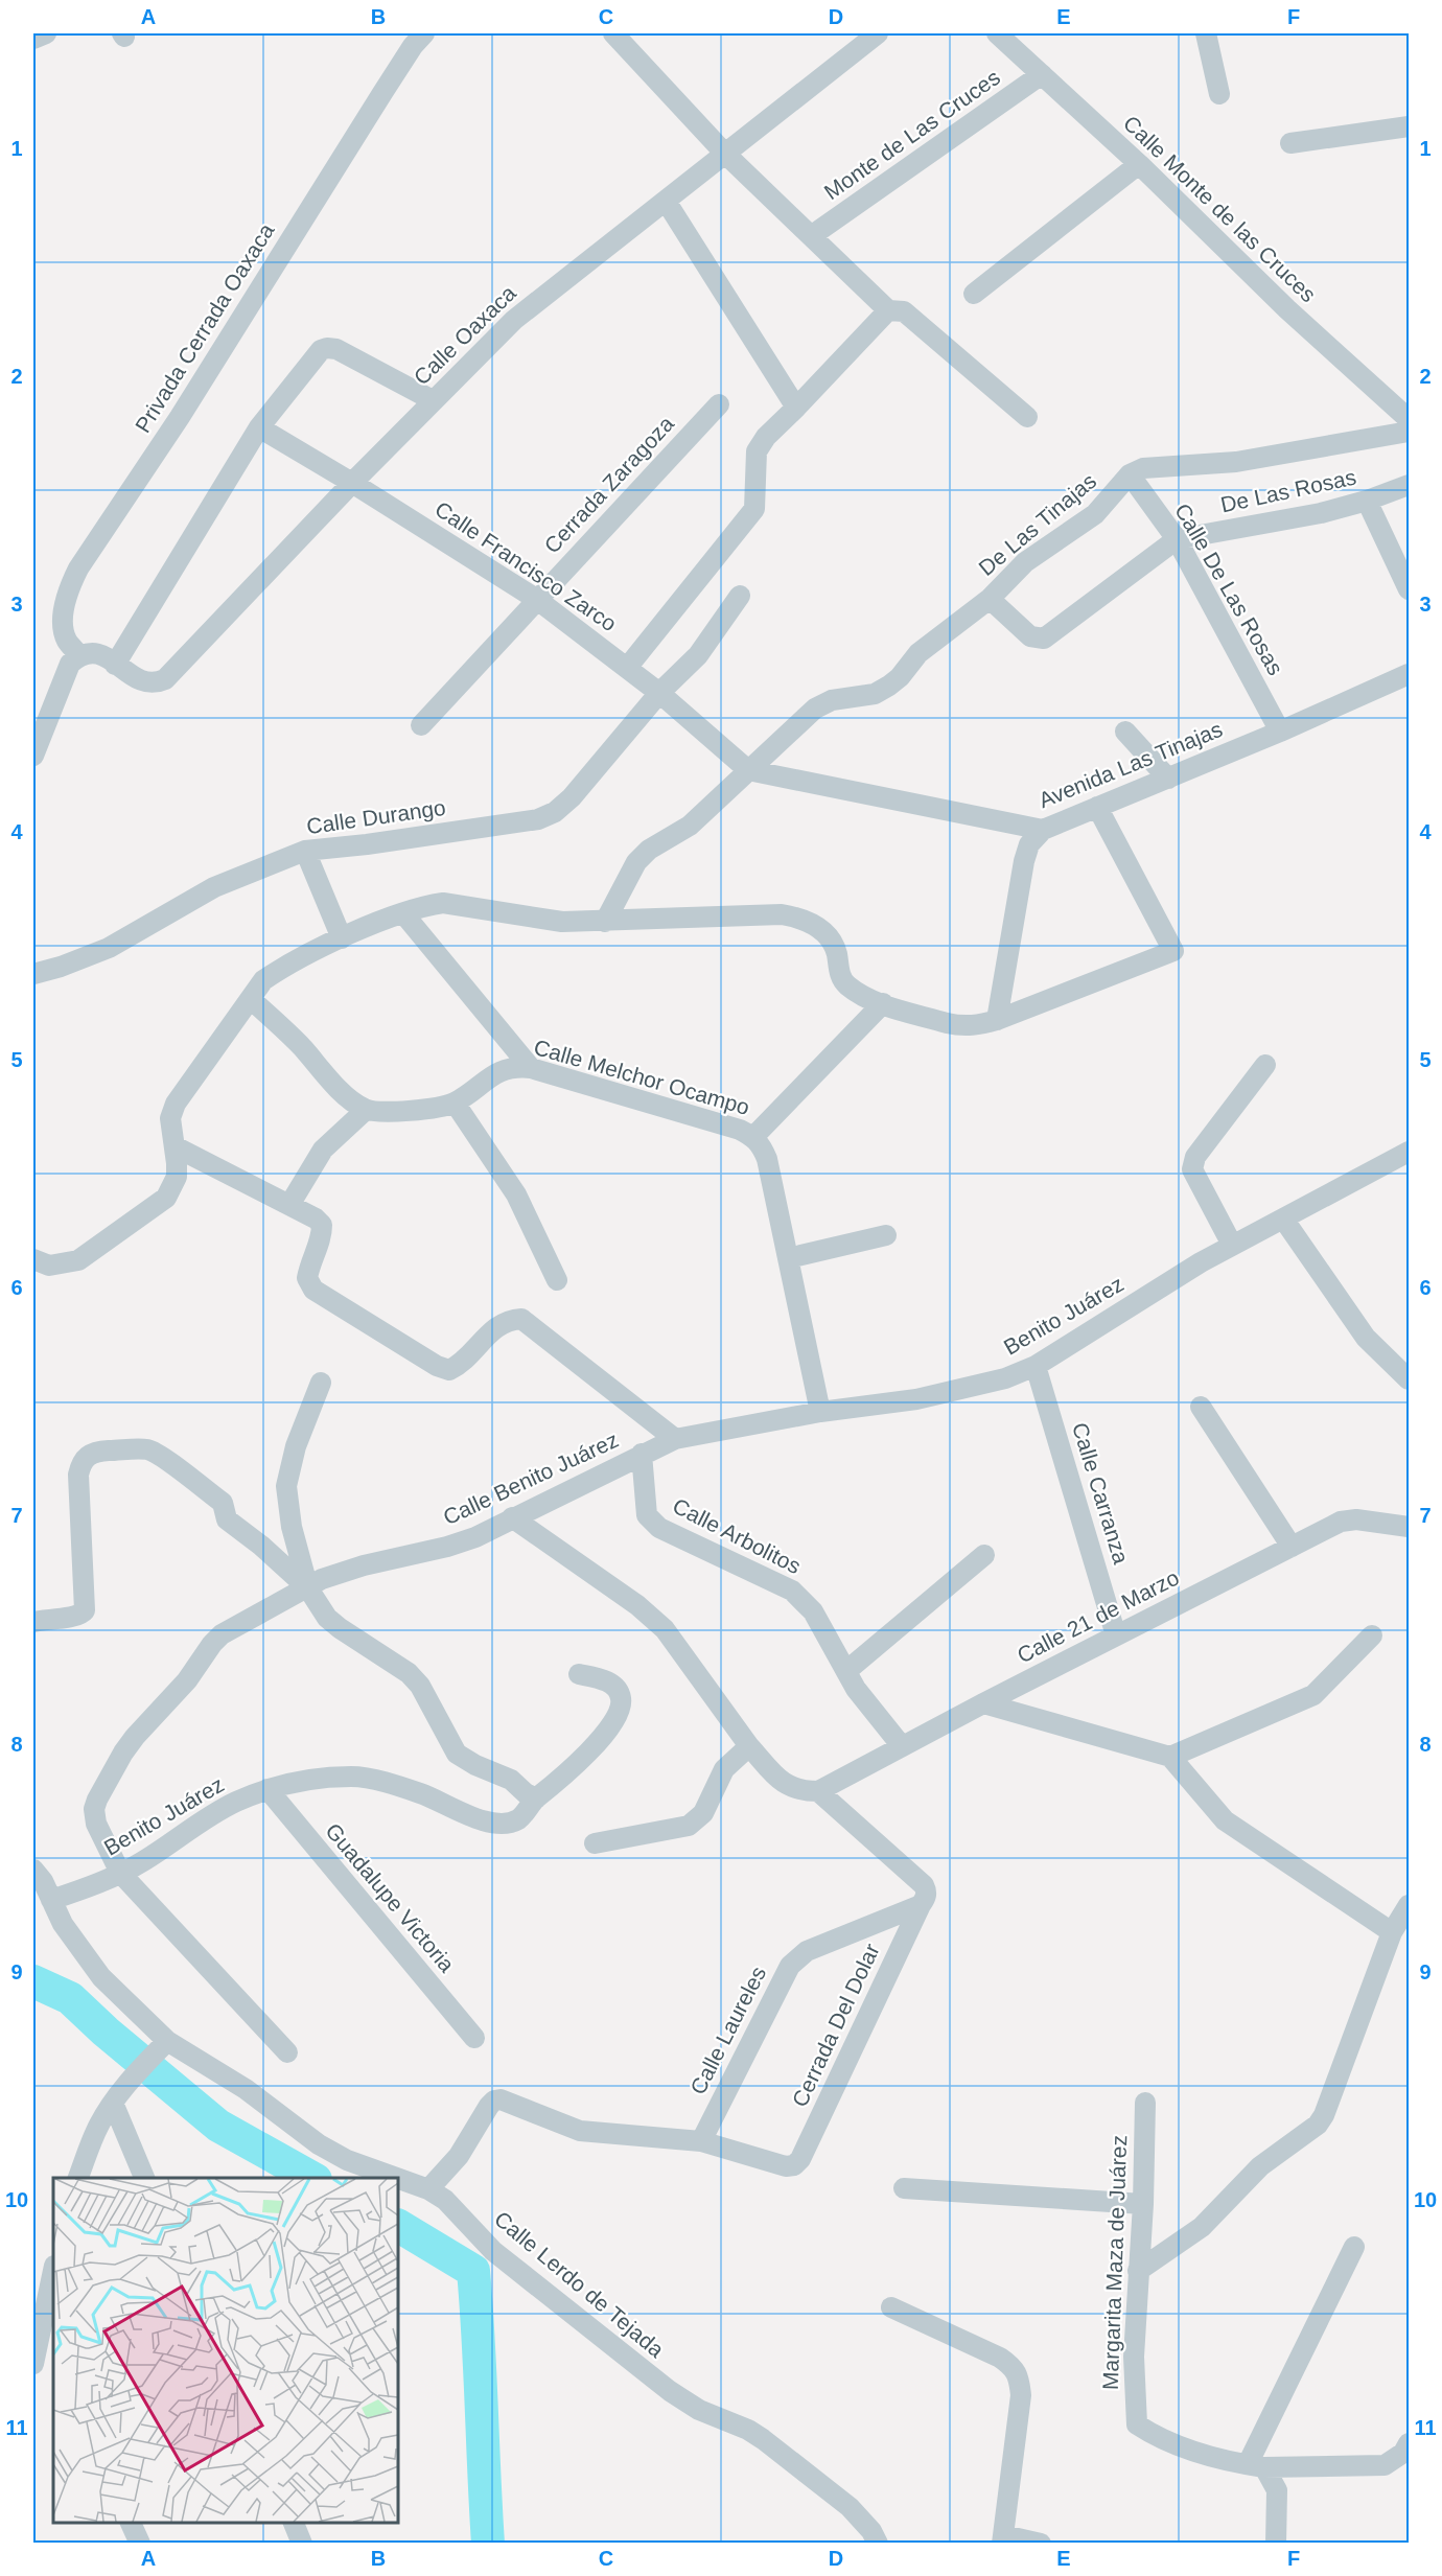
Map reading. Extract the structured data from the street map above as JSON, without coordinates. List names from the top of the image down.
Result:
{
  "streets": {
    "street": [
      "Monte de Las Cruces",
      "Calle Monte de las Cruces",
      "Privada Cerrada Oaxaca",
      "Calle Oaxaca",
      "Cerrada Zaragoza",
      "De Las Rosas",
      "De Las Tinajas",
      "Calle Francisco Zarco",
      "Calle De Las Rosas",
      "Avenida Las Tinajas",
      "Calle Durango",
      "Calle Melchor Ocampo",
      "Benito Juárez",
      "Calle Benito Juárez",
      "Calle Carranza",
      "Calle Arbolitos",
      "Calle 21 de Marzo",
      "Guadalupe Victoria",
      "Cerrada Del Dolar",
      "Calle Laureles",
      "Margarita Maza de Juárez",
      "Calle Lerdo de Tejada"
    ]
  },
  "crossings": [
    ["Monte de Las Cruces", "Calle Monte de las Cruces"],
    ["Privada Cerrada Oaxaca", "Calle Oaxaca"],
    ["Calle Oaxaca", "Calle Francisco Zarco"],
    ["Cerrada Zaragoza", "Calle Francisco Zarco"],
    ["De Las Rosas", "Calle De Las Rosas"],
    ["De Las Tinajas", "Calle Francisco Zarco"],
    ["De Las Tinajas", "Calle De Las Rosas"],
    ["De Las Tinajas", "Avenida Las Tinajas"],
    ["Calle Francisco Zarco", "Avenida Las Tinajas"],
    ["Calle Francisco Zarco", "Calle Durango"],
    ["Calle De Las Rosas", "Avenida Las Tinajas"],
    ["Calle Melchor Ocampo", "Benito Juárez"],
    ["Benito Juárez", "Calle Benito Juárez"],
    ["Benito Juárez", "Calle Carranza"],
    ["Benito Juárez", "Guadalupe Victoria"],
    ["Benito Juárez", "Calle Lerdo de Tejada"],
    ["Calle Benito Juárez", "Calle Arbolitos"],
    ["Calle Carranza", "Calle 21 de Marzo"],
    ["Calle Arbolitos", "Calle 21 de Marzo"],
    ["Cerrada Del Dolar", "Calle Laureles"]
  ],
  "grid": {
    "columns": [
      "A",
      "B",
      "C",
      "D",
      "E",
      "F"
    ],
    "rows": [
      "1",
      "2",
      "3",
      "4",
      "5",
      "6",
      "7",
      "8",
      "9",
      "10",
      "11"
    ]
  }
}
